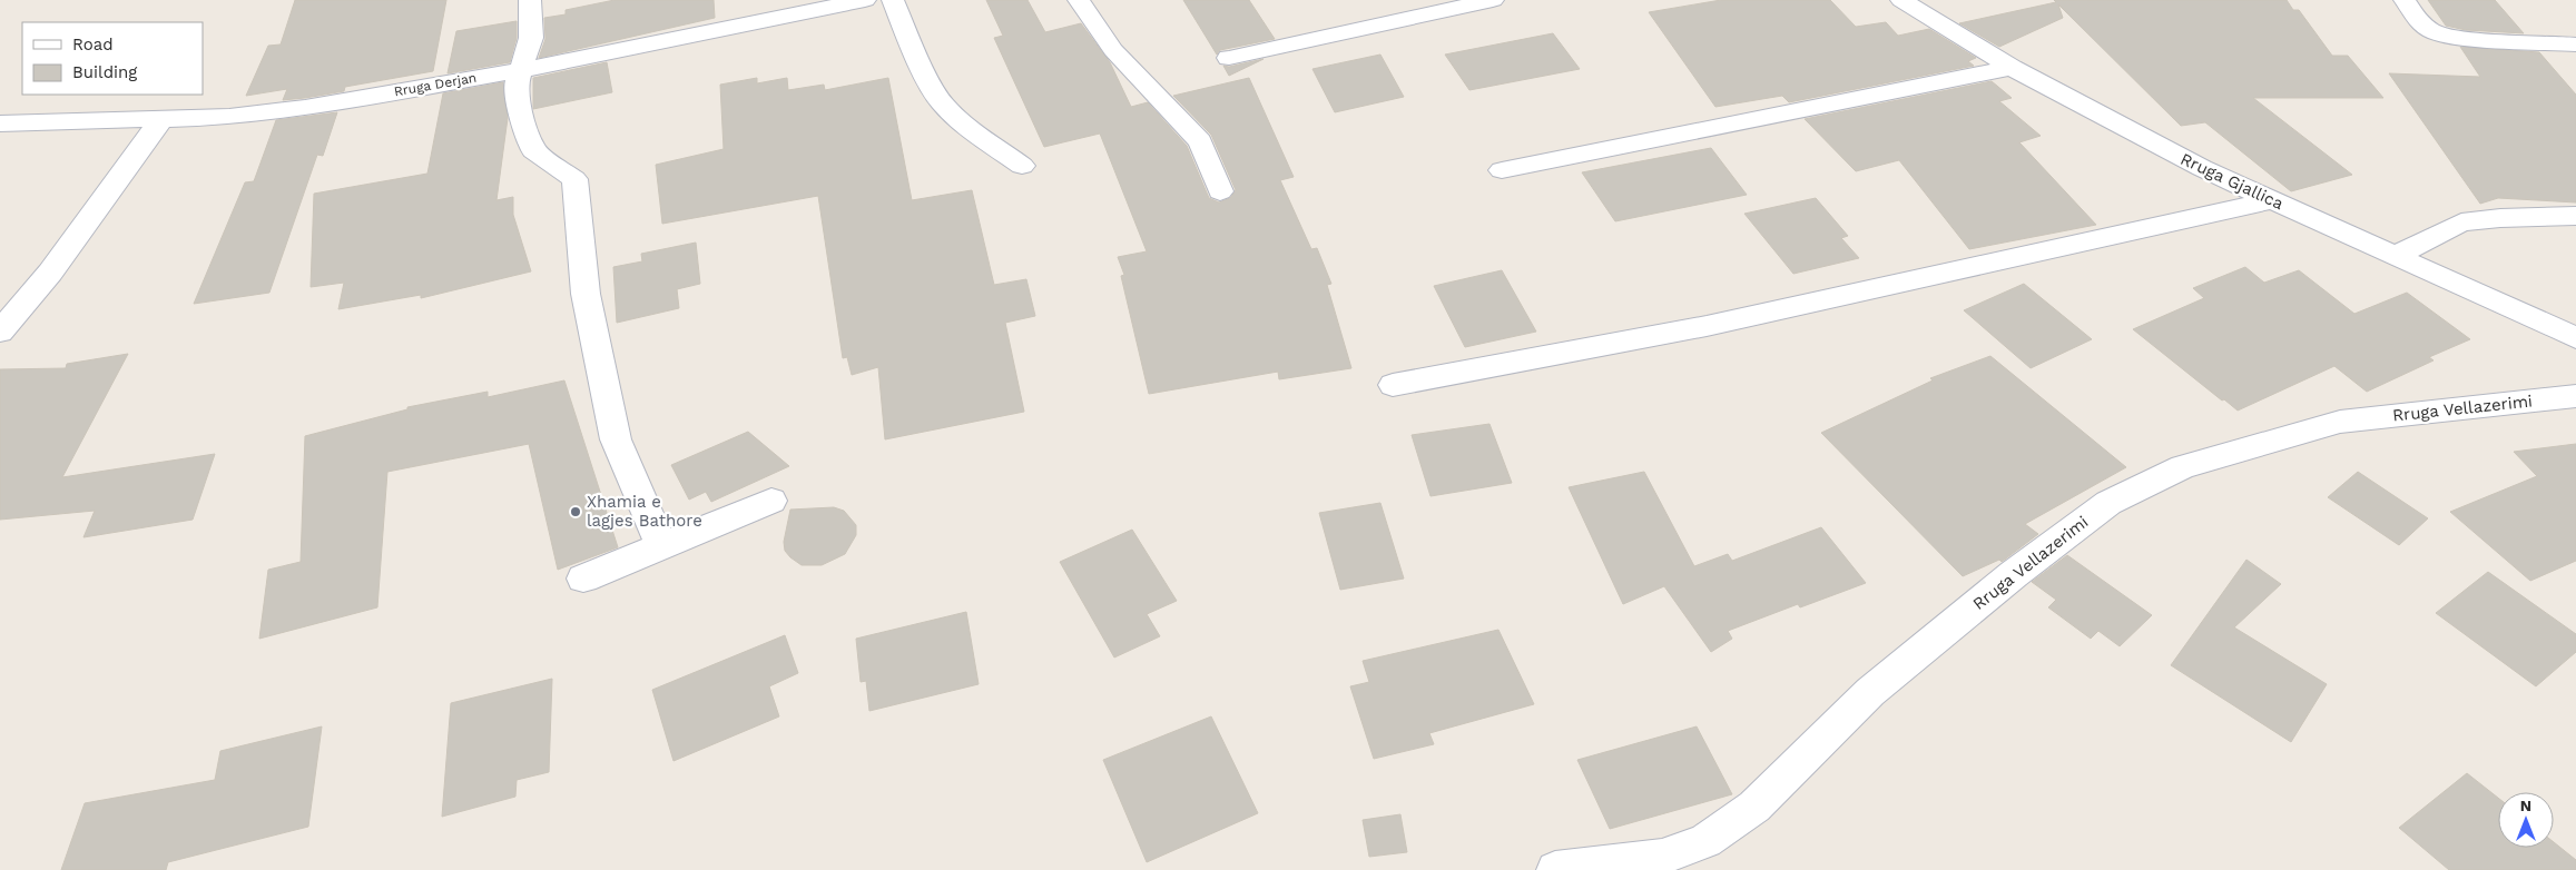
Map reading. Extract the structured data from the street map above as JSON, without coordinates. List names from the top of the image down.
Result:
{
  "streets": {
    "street": ["Rruga Derjan", "Rruga Gjallica", "Rruga Vellazerimi"]
  },
  "places": ["Xhamia e lagjes Bathore"],
  "legend": ["Road", "Building"],
  "north": "top"
}
